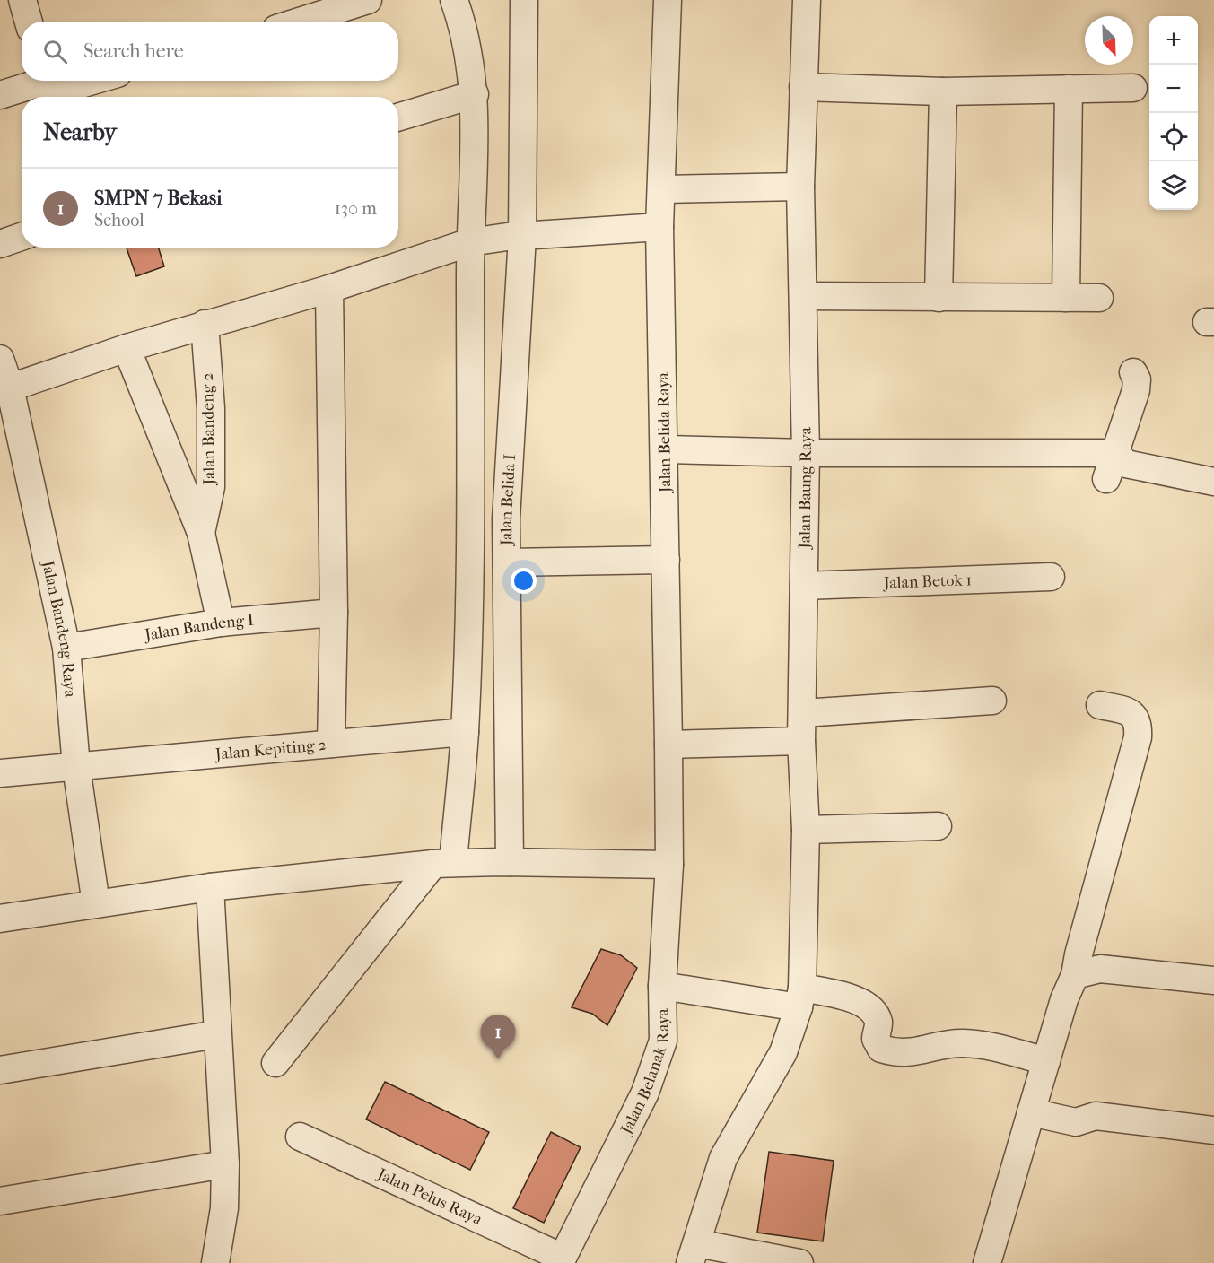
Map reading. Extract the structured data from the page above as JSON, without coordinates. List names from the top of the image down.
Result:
{
  "streets": {
    "street": [
      "Jalan Bandeng 2",
      "Jalan Belida Raya",
      "Jalan Baung Raya",
      "Jalan Belida I",
      "Jalan Betok 1",
      "Jalan Bandeng I",
      "Jalan Bandeng Raya",
      "Jalan Kepiting 2",
      "Jalan Belanak Raya",
      "Jalan Pelus Raya"
    ]
  },
  "crossings": [
    ["Jalan Belida Raya", "Jalan Belanak Raya"],
    ["Jalan Baung Raya", "Jalan Betok 1"],
    ["Jalan Bandeng I", "Jalan Bandeng Raya"],
    ["Jalan Bandeng Raya", "Jalan Kepiting 2"],
    ["Jalan Belanak Raya", "Jalan Pelus Raya"]
  ],
  "north": "bottom right",
  "page": {
    "map_buttons": ["+", "−"],
    "search": "Search here",
    "heading": "Nearby",
    "list": [
      {
        "mark": "1",
        "name": "SMPN 7 Bekasi",
        "note": "School",
        "value": "130 m"
      }
    ],
    "pins": "1"
  }
}
